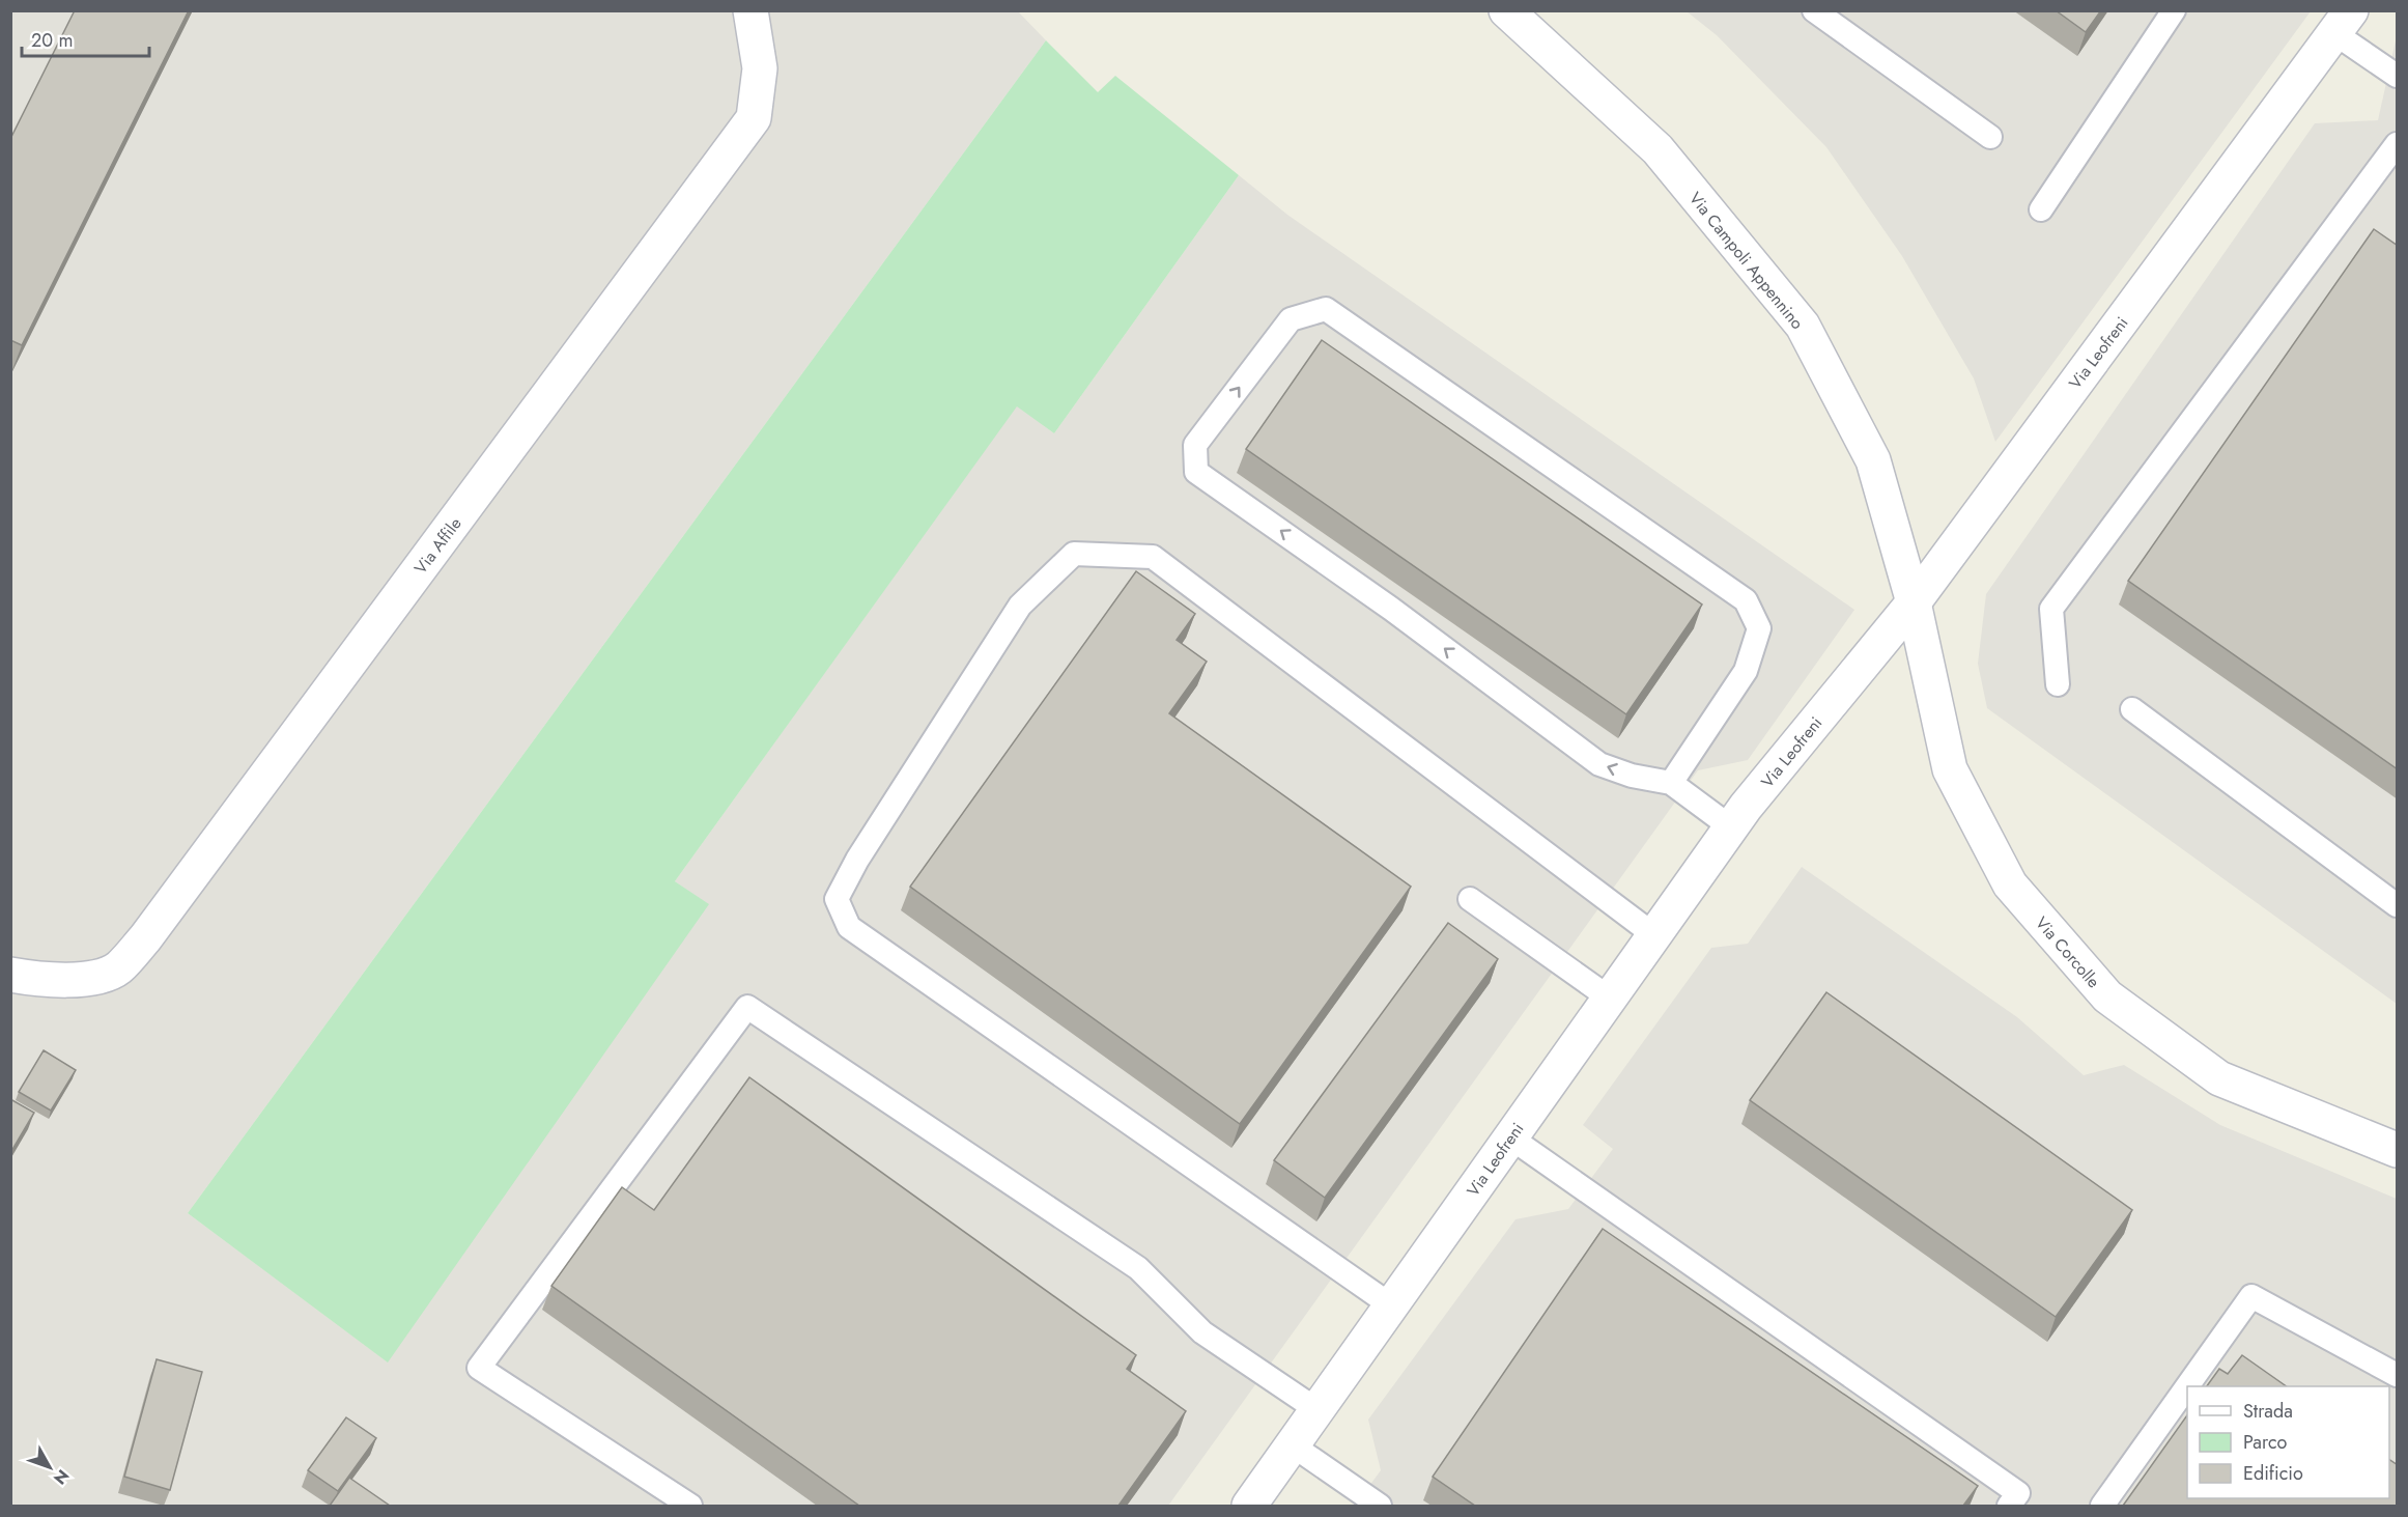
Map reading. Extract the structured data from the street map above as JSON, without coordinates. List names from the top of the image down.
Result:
{
  "streets": {
    "street": [
      "Via Campoli Appennino",
      "Via Leofreni",
      "Via Affile",
      "Via Corcolle"
    ]
  },
  "crossings": [
    ["Via Campoli Appennino", "Via Leofreni"],
    ["Via Campoli Appennino", "Via Corcolle"],
    ["Via Leofreni", "Via Corcolle"]
  ],
  "legend": ["Strada", "Parco", "Edificio"],
  "scale_bar": "20 m",
  "north": "bottom right"
}
